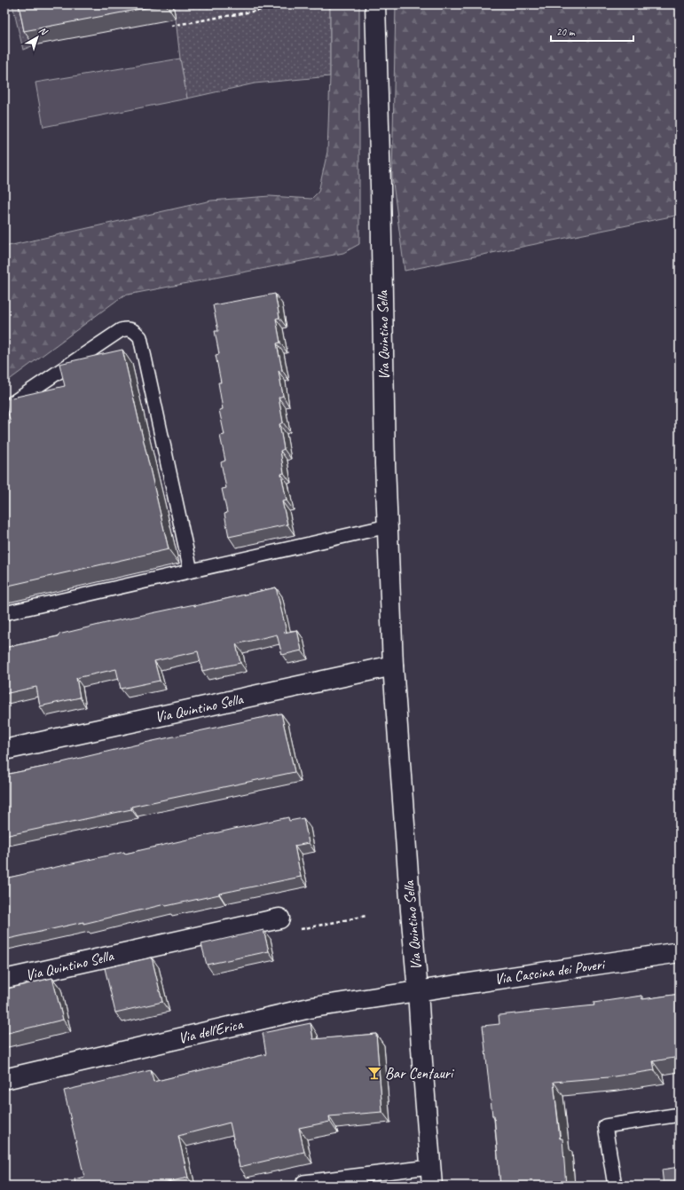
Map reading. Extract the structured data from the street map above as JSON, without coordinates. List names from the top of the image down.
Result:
{
  "streets": {
    "street": ["Via Quintino Sella", "Via Cascina dei Poveri", "Via dell'Erica"]
  },
  "crossings": [
    ["Via Quintino Sella", "Via Cascina dei Poveri"],
    ["Via Quintino Sella", "Via dell'Erica"],
    ["Via Cascina dei Poveri", "Via dell'Erica"]
  ],
  "places": {
    "bar": ["Bar Centauri"]
  },
  "scale_bar": "20 m",
  "north": "top right"
}
